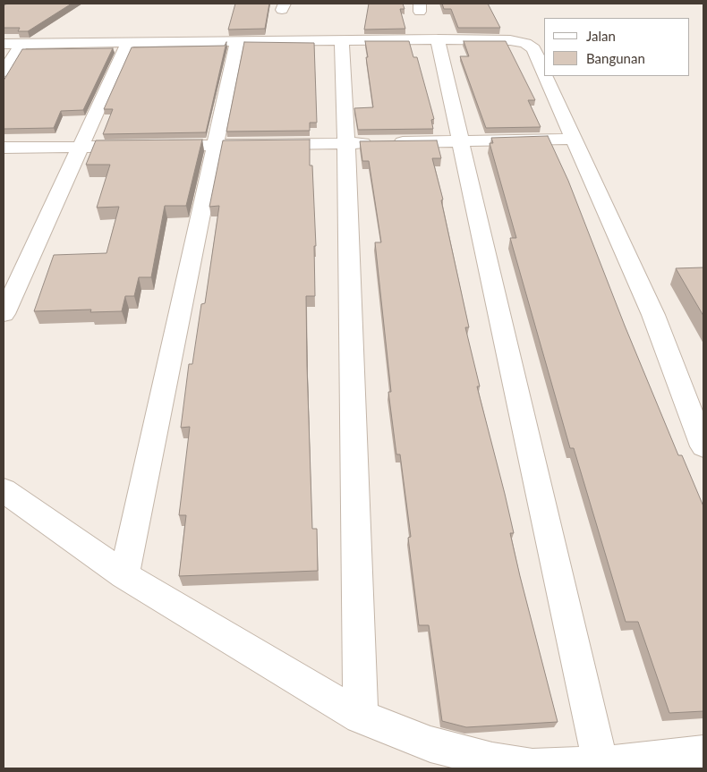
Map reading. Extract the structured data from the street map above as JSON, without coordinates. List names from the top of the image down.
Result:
{
  "legend": ["Jalan", "Bangunan"]
}
